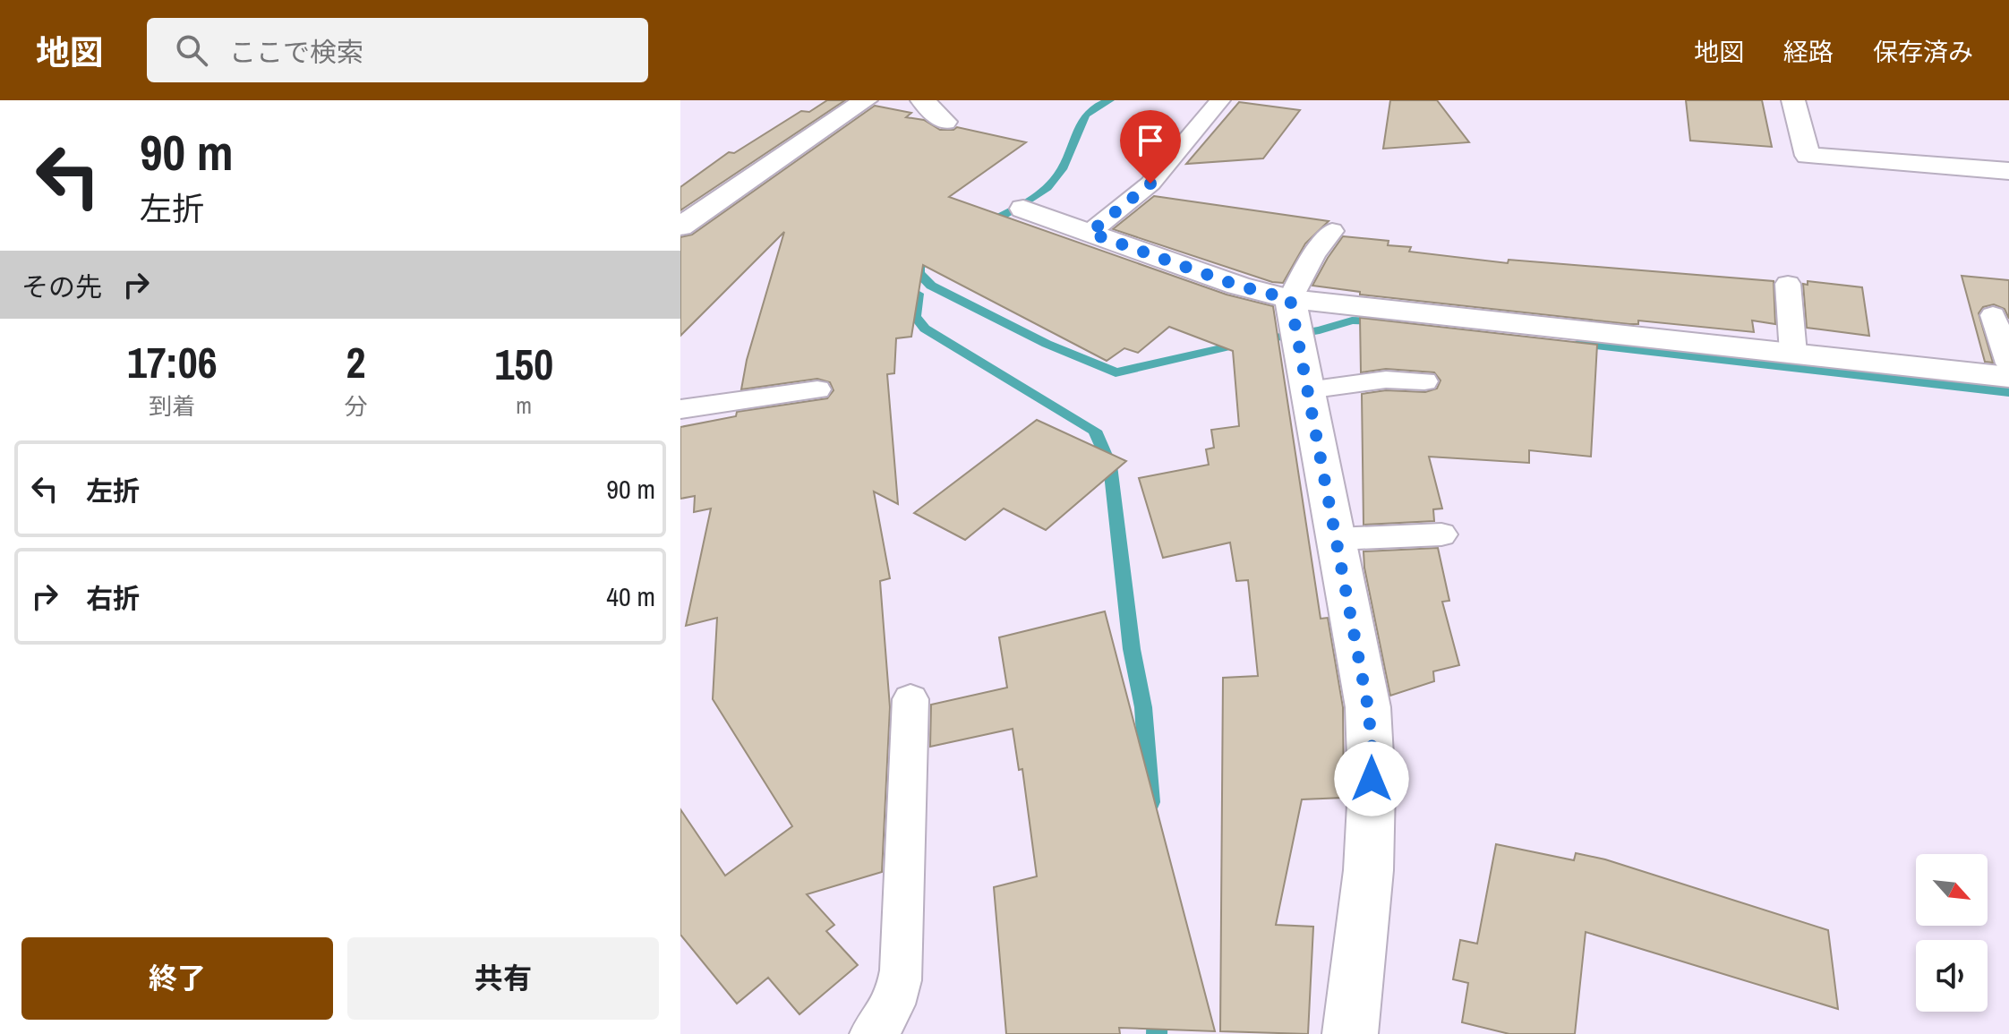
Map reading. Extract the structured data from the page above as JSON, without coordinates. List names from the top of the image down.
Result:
{
  "north": "bottom right",
  "page": {
    "header": "地図",
    "search": "ここで検索",
    "nav": ["地図", "経路", "保存済み"],
    "turn": ["90 m", "左折"],
    "then": "その先",
    "eta": [
      "17:06",
      "到着",
      "2",
      "分",
      "150",
      "m"
    ],
    "list": [
      {
        "name": "左折",
        "value": "90 m"
      },
      {
        "name": "右折",
        "value": "40 m"
      }
    ],
    "buttons": ["終了", "共有"]
  }
}
